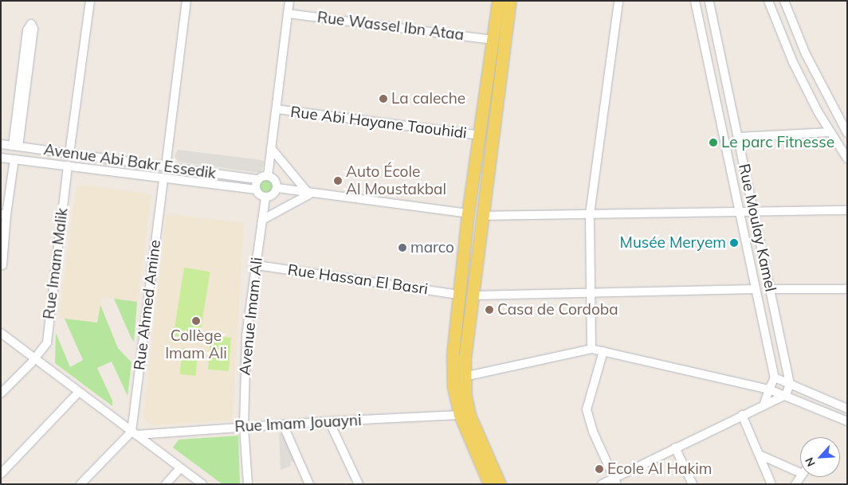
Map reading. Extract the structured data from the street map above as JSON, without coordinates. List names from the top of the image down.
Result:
{
  "streets": {
    "street": [
      "Rue Wassel Ibn Ataa",
      "Rue Abi Hayane Taouhidi",
      "Avenue Abi Bakr Essedik",
      "Rue Moulay Kamel",
      "Rue Imam Malik",
      "Rue Hassan El Basri",
      "Rue Ahmed Amine",
      "Avenue Imam Ali",
      "Rue Imam Jouayni"
    ]
  },
  "crossings": [
    ["Avenue Abi Bakr Essedik", "Rue Imam Malik"],
    ["Avenue Abi Bakr Essedik", "Rue Ahmed Amine"],
    ["Avenue Abi Bakr Essedik", "Avenue Imam Ali"],
    ["Rue Hassan El Basri", "Avenue Imam Ali"],
    ["Rue Ahmed Amine", "Rue Imam Jouayni"],
    ["Avenue Imam Ali", "Rue Imam Jouayni"]
  ],
  "places": [
    "La caleche",
    "Le parc Fitnesse",
    "Auto École Al Moustakbal",
    "Musée Meryem",
    "marco",
    "Casa de Cordoba",
    "Collège Imam Ali",
    "Ecole Al Hakim"
  ],
  "north": "bottom left"
}
